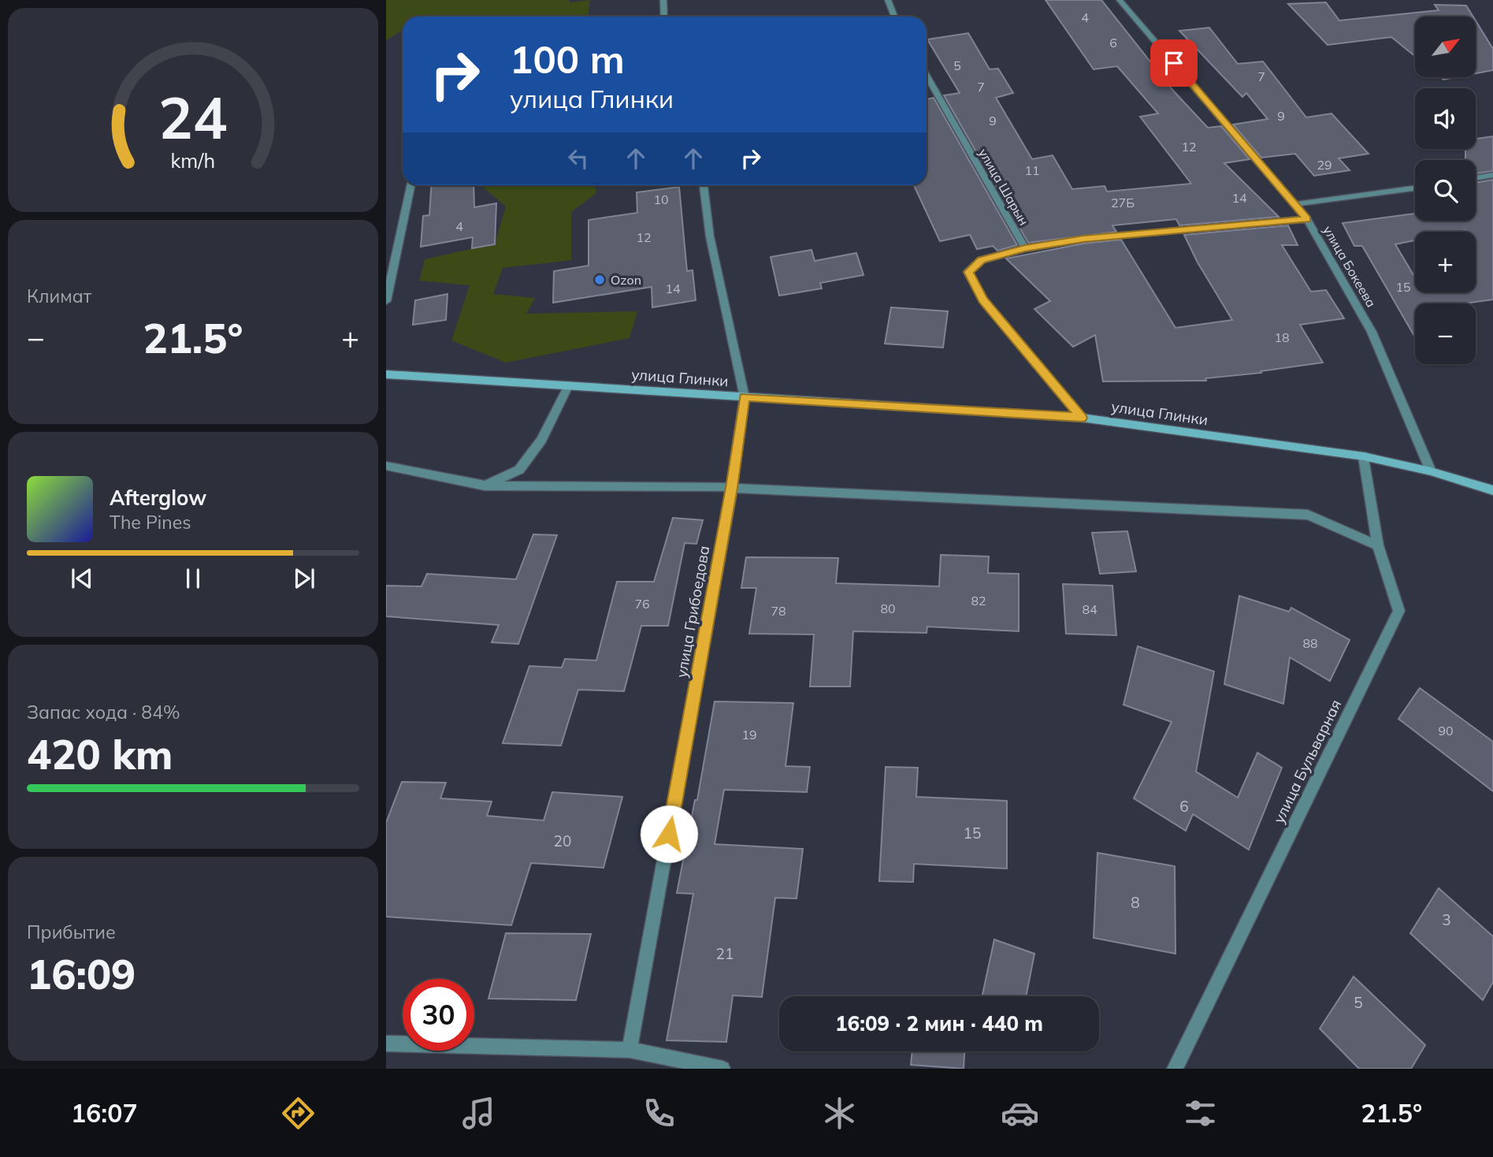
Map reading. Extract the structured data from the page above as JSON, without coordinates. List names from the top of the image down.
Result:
{
  "streets": {
    "main road": ["улица Глинки"],
    "street": [
      "улица Шарын",
      "улица Бокеева",
      "улица Грибоедова",
      "улица Бульварная"
    ]
  },
  "crossings": [
    ["улица Шарын", "улица Глинки"],
    ["улица Бокеева", "улица Глинки"],
    ["улица Глинки", "улица Грибоедова"],
    ["улица Глинки", "улица Бульварная"]
  ],
  "places": ["Ozon"],
  "house_numbers": [
    "4",
    "6",
    "5",
    "7",
    "7",
    "9",
    "9",
    "12",
    "29",
    "11",
    "14",
    "10",
    "27Б",
    "4",
    "12",
    "15",
    "14",
    "18",
    "82",
    "76",
    "80",
    "84",
    "78",
    "88",
    "90",
    "19",
    "6",
    "15",
    "20",
    "8",
    "3",
    "21",
    "5"
  ],
  "north": "top right",
  "page": {
    "map_buttons": ["+", "−"],
    "turn": ["100 m", "улица Глинки"],
    "tile": [
      "Климат",
      ["Запас хода · 84%", "420 km"],
      ["Прибытие", "16:09"]
    ],
    "heat": ["−", "21.5°", "+"],
    "song": ["Afterglow", "The Pines"],
    "limit": "30",
    "trip": "16:09 · 2 мин · 440 m",
    "tabs": ["16:07", "21.5°"],
    "gauge": ["24", "km/h"]
  }
}
